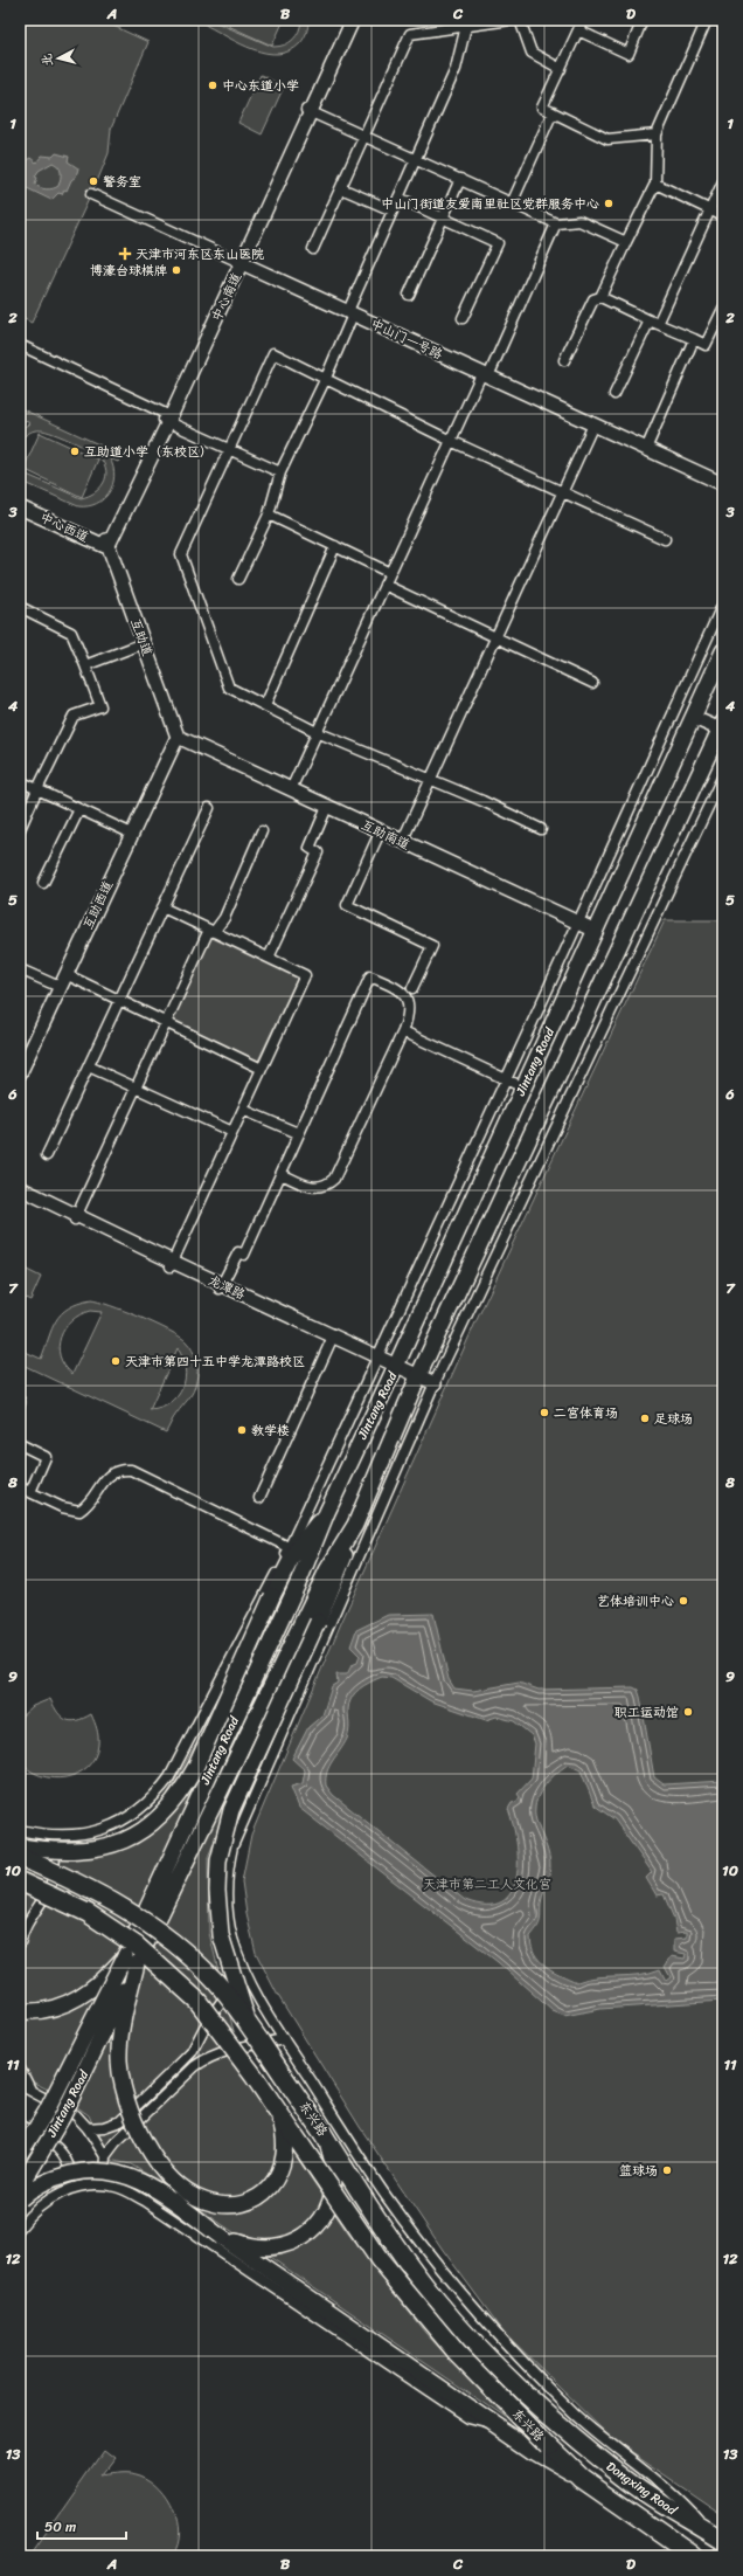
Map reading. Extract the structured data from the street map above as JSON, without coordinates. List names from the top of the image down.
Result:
{
  "streets": {
    "highway": ["东兴路", "Dongxing Road"],
    "main road": ["Jintang Road"],
    "street": [
      "中心南道",
      "中山门一号路",
      "中心西道",
      "互助道",
      "互助南道",
      "互助西道",
      "龙潭路"
    ]
  },
  "crossings": [
    ["中心南道", "中山门一号路"],
    ["中心南道", "中心西道"],
    ["中心南道", "互助道"],
    ["中心西道", "互助道"],
    ["互助道", "互助南道"],
    ["互助道", "互助西道"],
    ["互助南道", "互助西道"],
    ["互助南道", "Jintang Road"],
    ["Jintang Road", "龙潭路"],
    ["东兴路", "Dongxing Road"]
  ],
  "parks": ["天津市第二工人文化宫"],
  "places": {
    "other": [
      "中心东道小学",
      "警务室",
      "中山门街道友爱南里社区党群服务中心",
      "博濠台球棋牌",
      "互助道小学（东校区）",
      "天津市第四十五中学龙潭路校区",
      "二宫体育场",
      "足球场",
      "教学楼",
      "艺体培训中心",
      "职工运动馆",
      "篮球场"
    ],
    "health": ["天津市河东区东山医院"]
  },
  "scale_bar": "50 m",
  "north": "left",
  "grid": {
    "columns": [
      "A",
      "B",
      "C",
      "D"
    ],
    "rows": [
      "1",
      "2",
      "3",
      "4",
      "5",
      "6",
      "7",
      "8",
      "9",
      "10",
      "11",
      "12",
      "13"
    ]
  }
}
